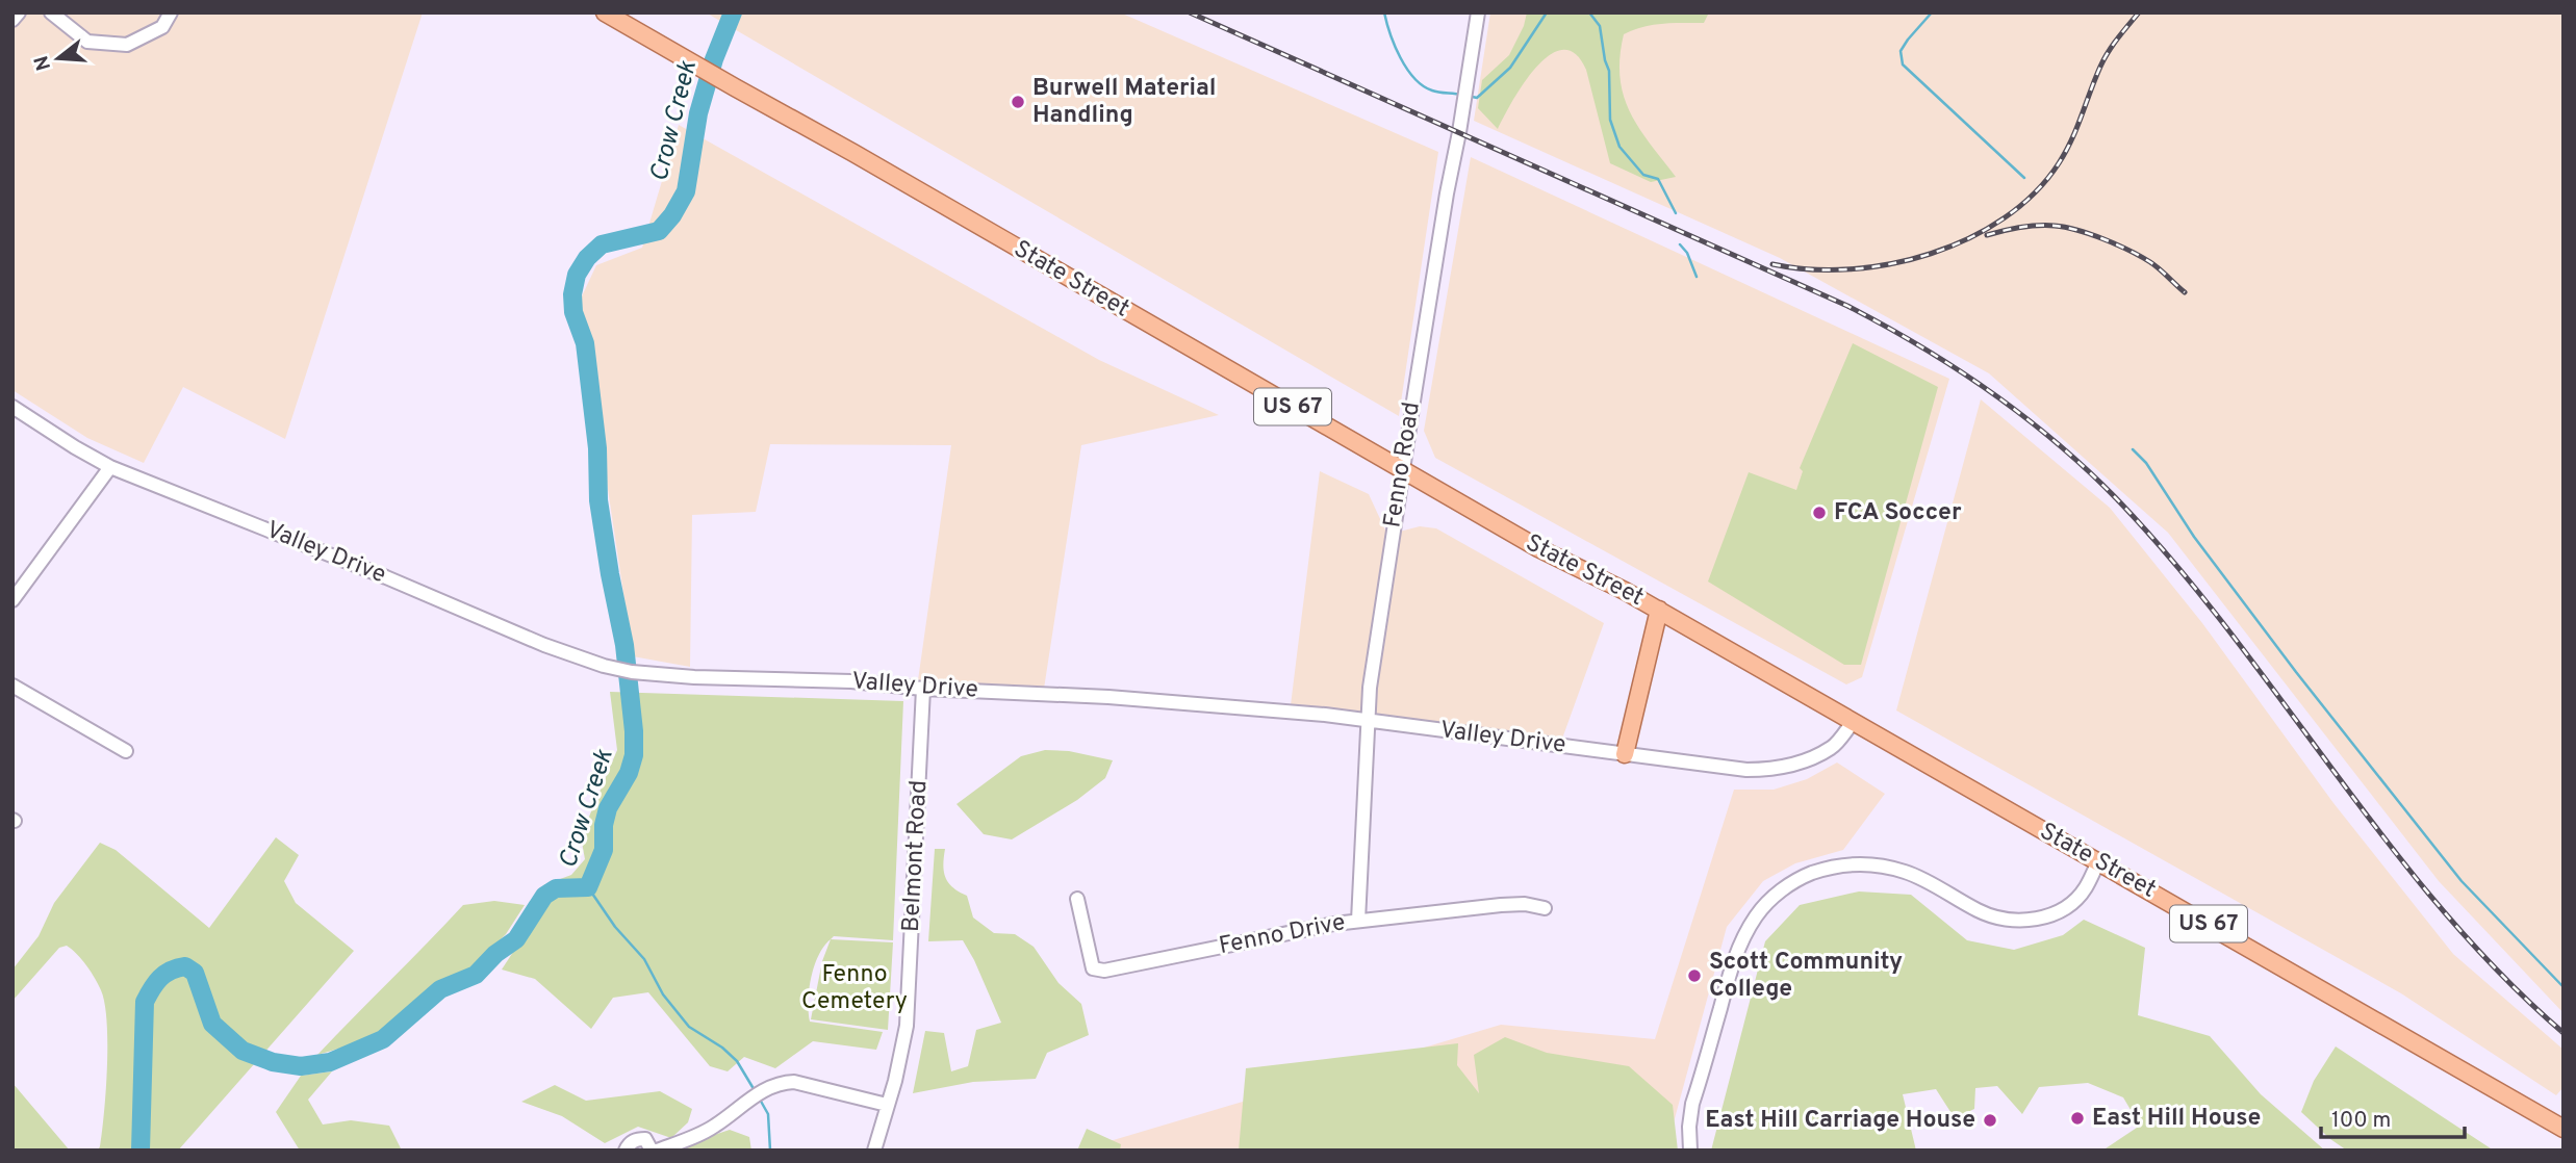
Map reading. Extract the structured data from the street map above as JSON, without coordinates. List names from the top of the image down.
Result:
{
  "streets": {
    "main road": ["State Street", "US 67"],
    "street": [
      "Fenno Road",
      "Valley Drive",
      "Belmont Road",
      "Fenno Drive"
    ]
  },
  "crossings": [
    ["State Street", "Fenno Road"],
    ["State Street", "Valley Drive"],
    ["Fenno Road", "Valley Drive"],
    ["Fenno Road", "Fenno Drive"],
    ["Valley Drive", "Belmont Road"]
  ],
  "water": ["Crow Creek"],
  "parks": ["Fenno Cemetery"],
  "places": [
    "Burwell Material Handling",
    "FCA Soccer",
    "Scott Community College",
    "East Hill House",
    "East Hill Carriage House"
  ],
  "scale_bar": "100 m",
  "north": "left"
}
